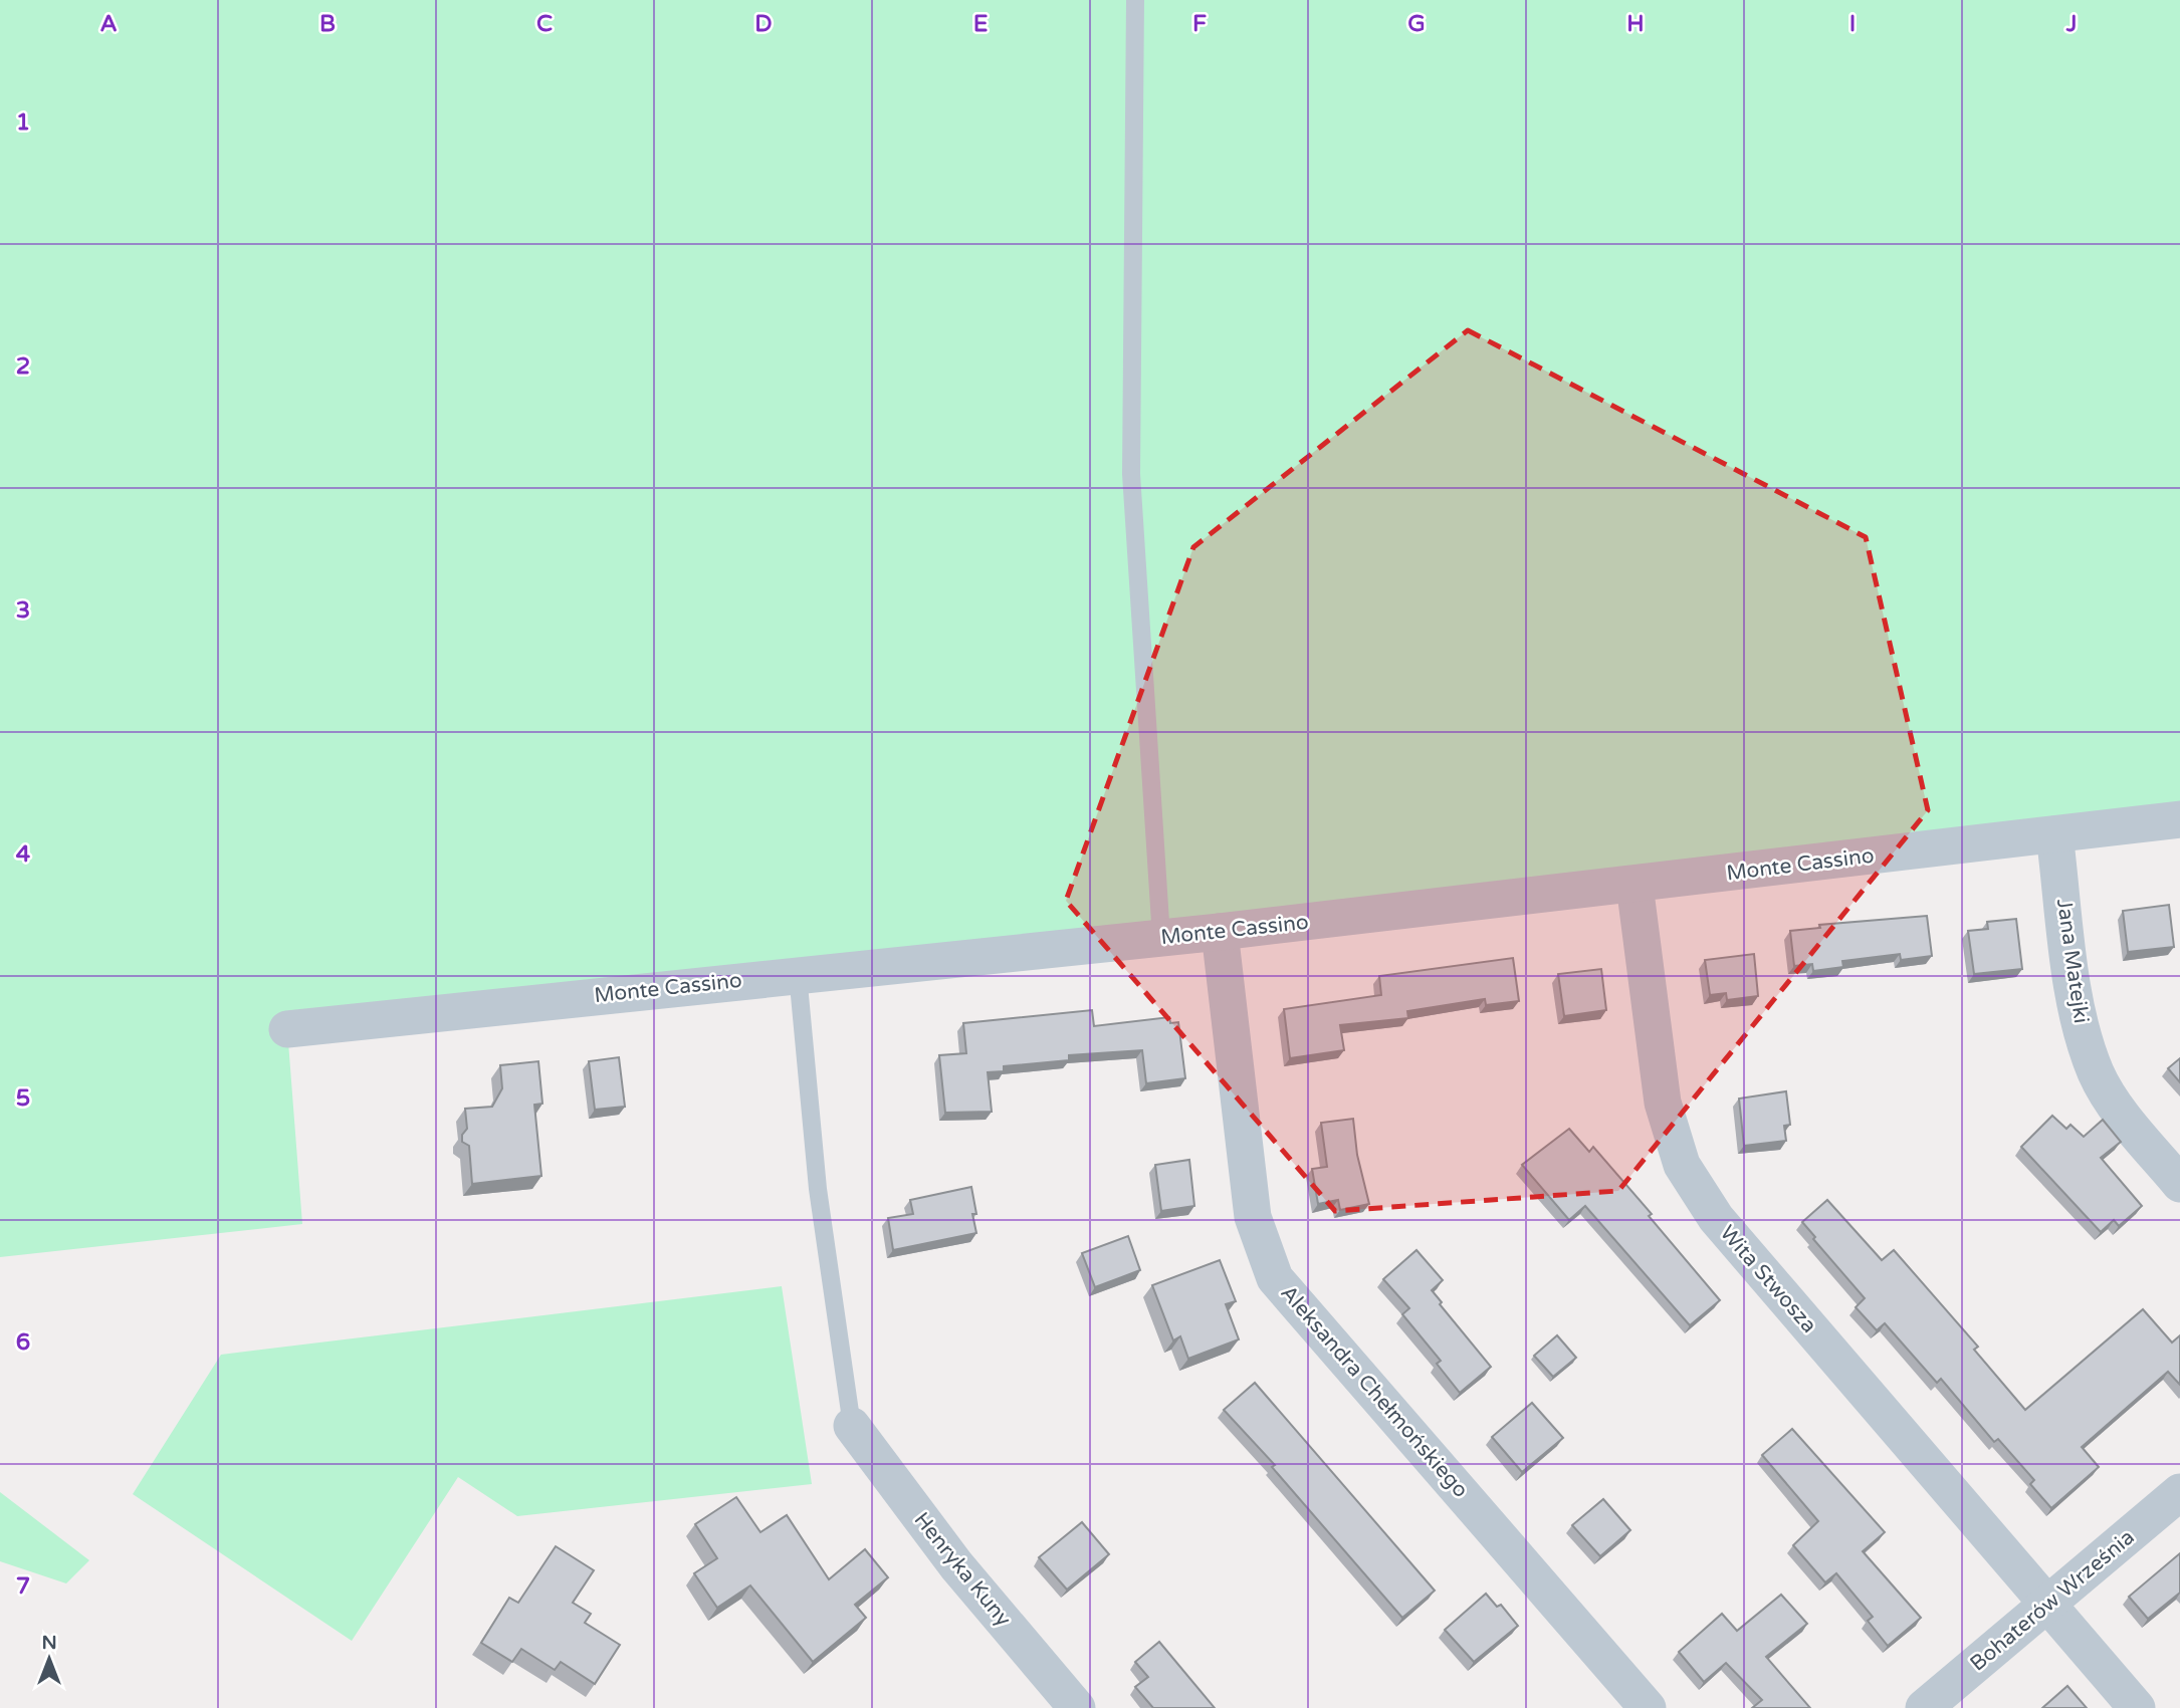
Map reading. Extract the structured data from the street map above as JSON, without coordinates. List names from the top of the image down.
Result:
{
  "streets": {
    "street": [
      "Monte Cassino",
      "Jana Matejki",
      "Wita Stwosza",
      "Aleksandra Chełmońskiego",
      "Henryka Kuny",
      "Bohaterów Września"
    ]
  },
  "crossings": [
    ["Monte Cassino", "Jana Matejki"],
    ["Monte Cassino", "Wita Stwosza"],
    ["Monte Cassino", "Aleksandra Chełmońskiego"],
    ["Wita Stwosza", "Bohaterów Września"]
  ],
  "north": "top",
  "grid": {
    "columns": [
      "A",
      "B",
      "C",
      "D",
      "E",
      "F",
      "G",
      "H",
      "I",
      "J"
    ],
    "rows": [
      "1",
      "2",
      "3",
      "4",
      "5",
      "6",
      "7"
    ]
  }
}
